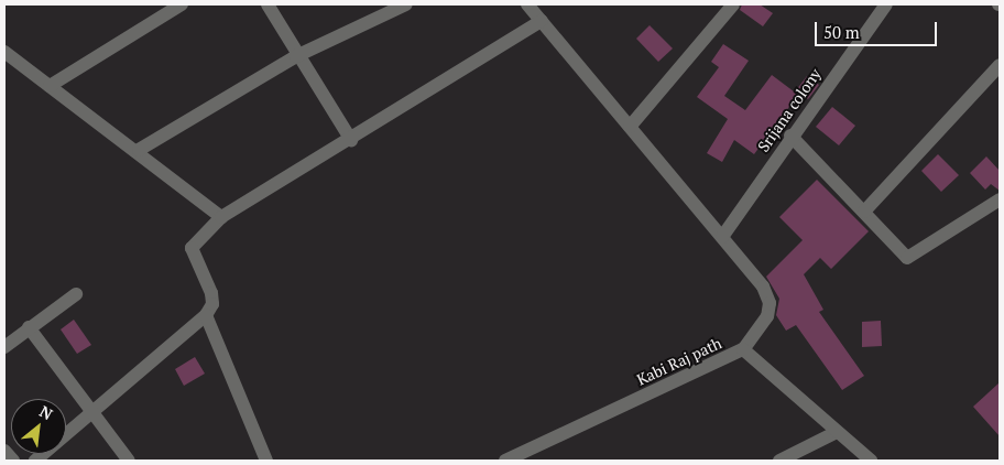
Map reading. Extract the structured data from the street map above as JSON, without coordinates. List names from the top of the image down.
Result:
{
  "streets": {
    "street": ["Srijana colony", "Kabi Raj path"]
  },
  "scale_bar": "50 m",
  "north": "top right"
}
